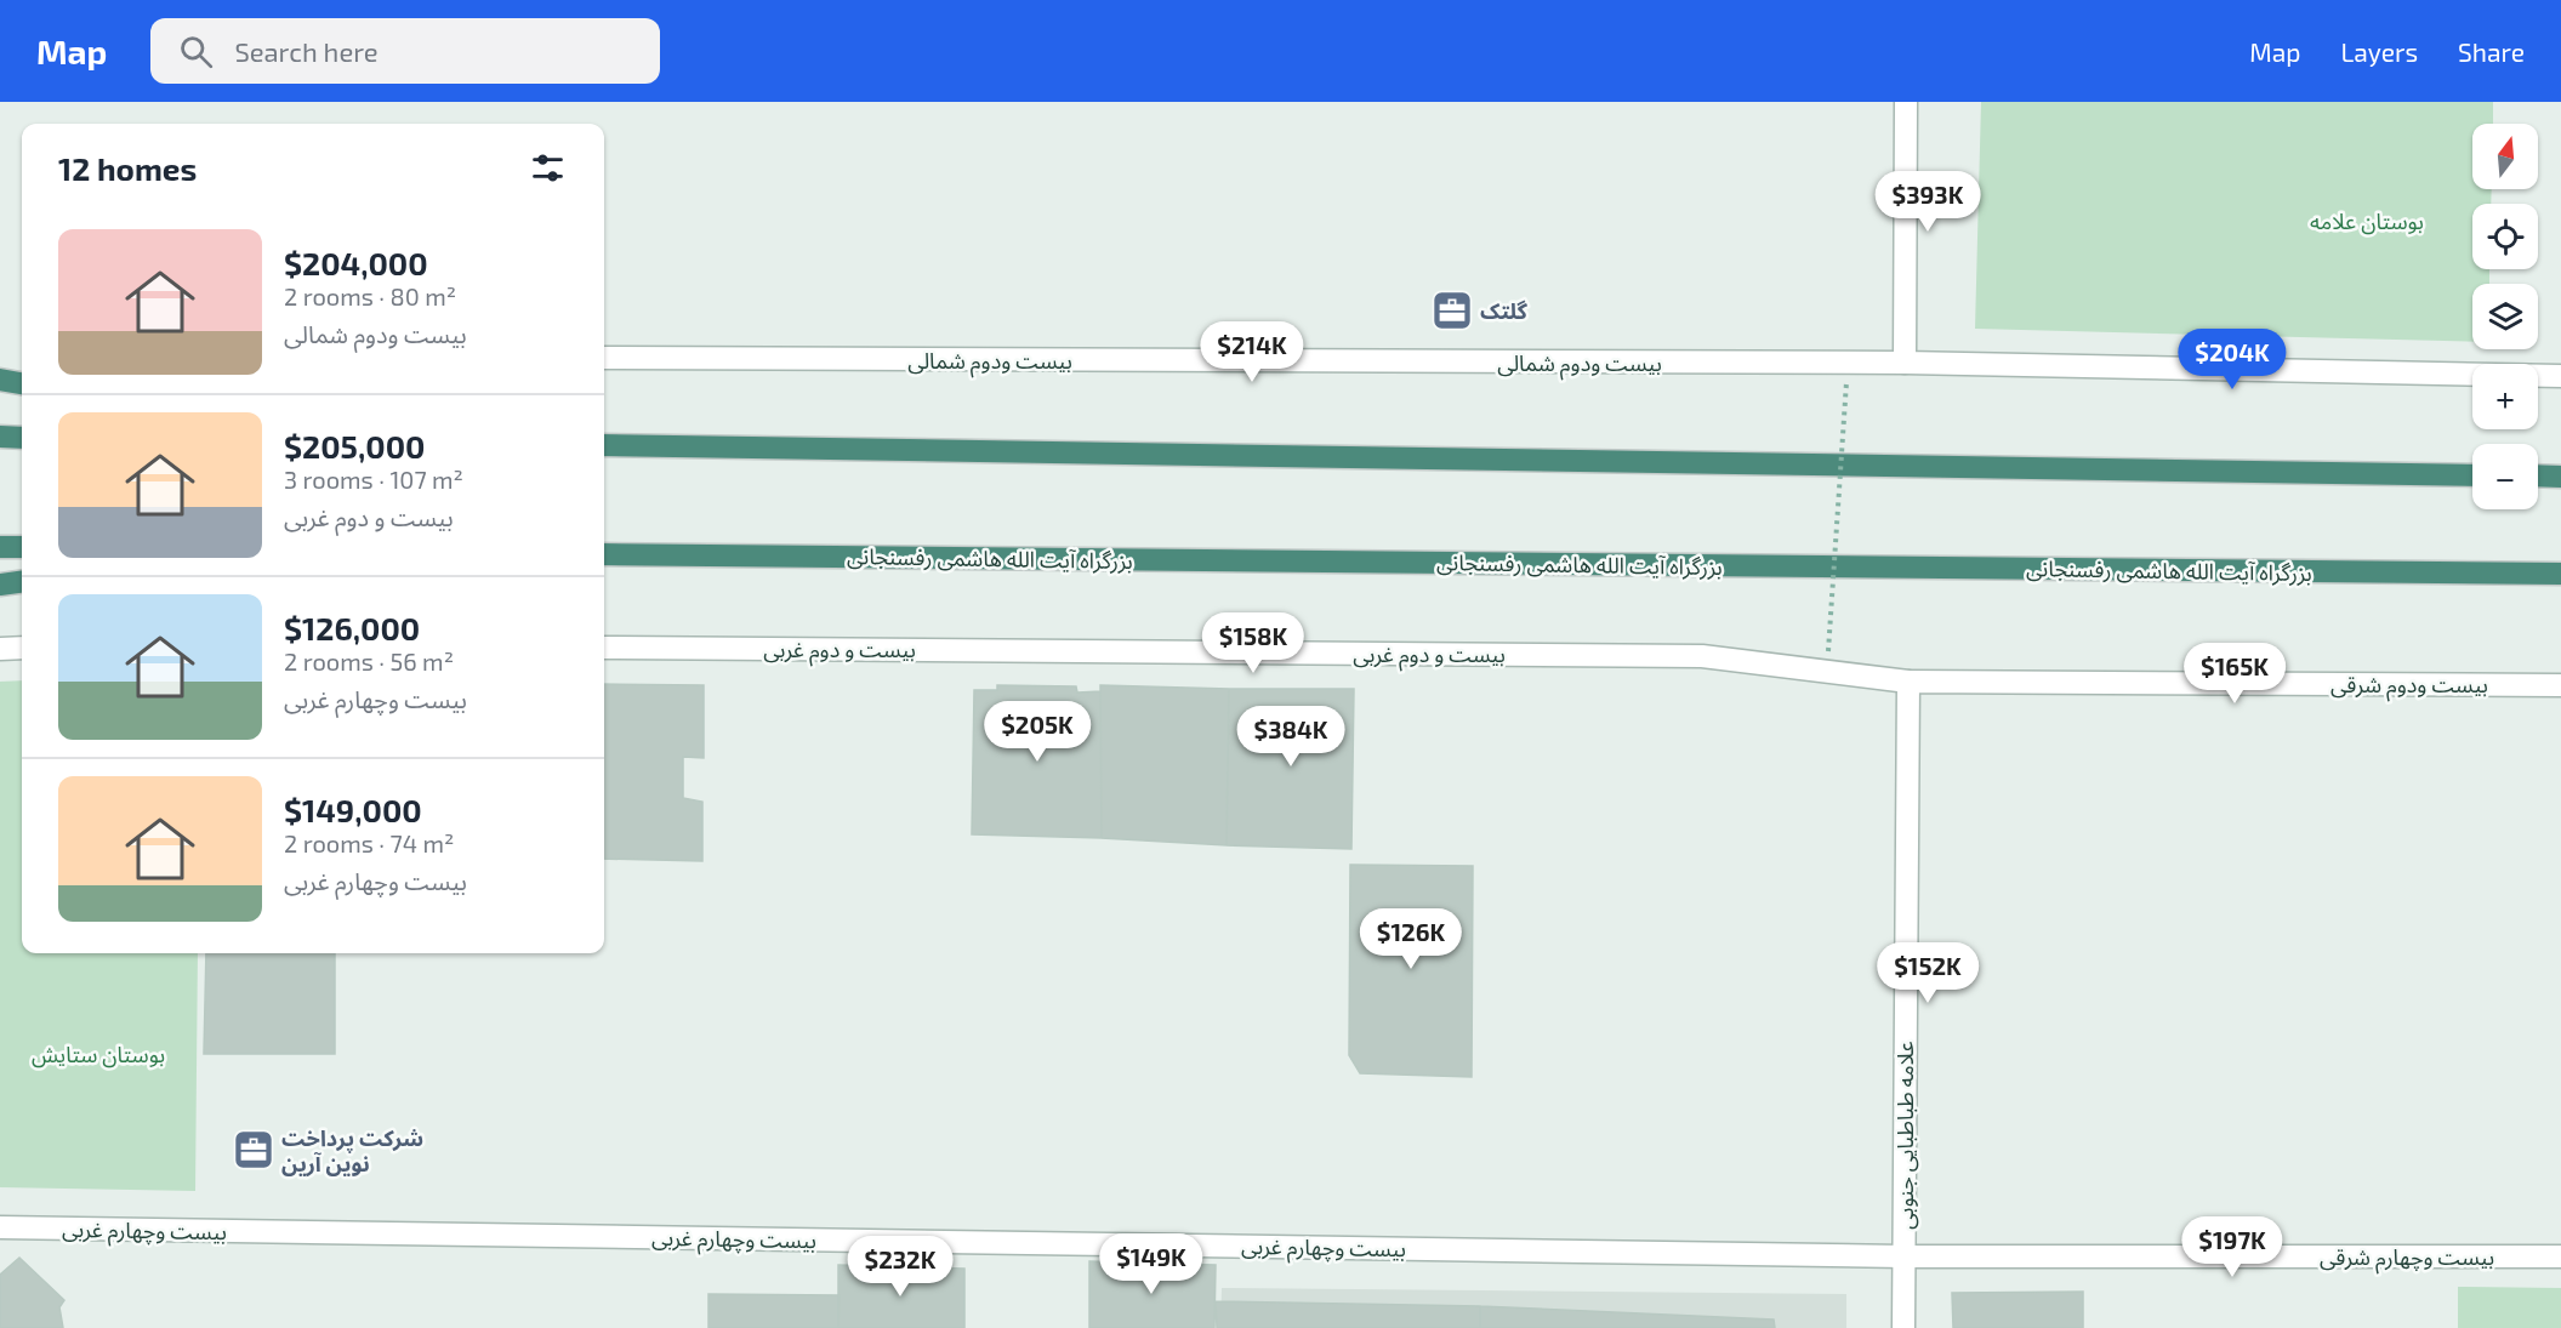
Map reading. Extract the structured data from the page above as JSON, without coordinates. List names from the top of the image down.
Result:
{
  "streets": {
    "highway": ["بزرگراه آیت الله هاشمی رفسنجانی"],
    "street": [
      "بیست ودوم شمالی",
      "بیست و دوم غربی",
      "بیست ودوم شرقی",
      "علامه طباطبایی جنوبی",
      "بیست وچهارم غربی",
      "بیست وچهارم شرقی"
    ]
  },
  "crossings": [
    ["بیست و دوم غربی", "بیست ودوم شرقی"],
    ["بیست و دوم غربی", "علامه طباطبایی جنوبی"],
    ["بیست ودوم شرقی", "علامه طباطبایی جنوبی"],
    ["علامه طباطبایی جنوبی", "بیست وچهارم غربی"],
    ["علامه طباطبایی جنوبی", "بیست وچهارم شرقی"],
    ["بیست وچهارم غربی", "بیست وچهارم شرقی"]
  ],
  "parks": ["بوستان علامه", "بوستان ستایش"],
  "places": {
    "office": ["گلتک", "شرکت پرداخت نوین آرین"]
  },
  "north": "top",
  "page": {
    "header": "Map",
    "search": "Search here",
    "nav": ["Map", "Layers", "Share"],
    "map_buttons": ["+", "−"],
    "heading": "12 homes",
    "price": [
      "$393K",
      "$214K",
      "$204K",
      "$158K",
      "$165K",
      "$205K",
      "$384K",
      "$126K",
      "$152K",
      "$197K",
      "$149K",
      "$232K"
    ],
    "list": [
      {
        "name": "$204,000",
        "note": "2 rooms · 80 m² · بیست ودوم شمالی"
      },
      {
        "name": "$205,000",
        "note": "3 rooms · 107 m² · بیست و دوم غربی"
      },
      {
        "name": "$126,000",
        "note": "2 rooms · 56 m² · بیست وچهارم غربی"
      },
      {
        "name": "$149,000",
        "note": "2 rooms · 74 m² · بیست وچهارم غربی"
      }
    ]
  }
}
